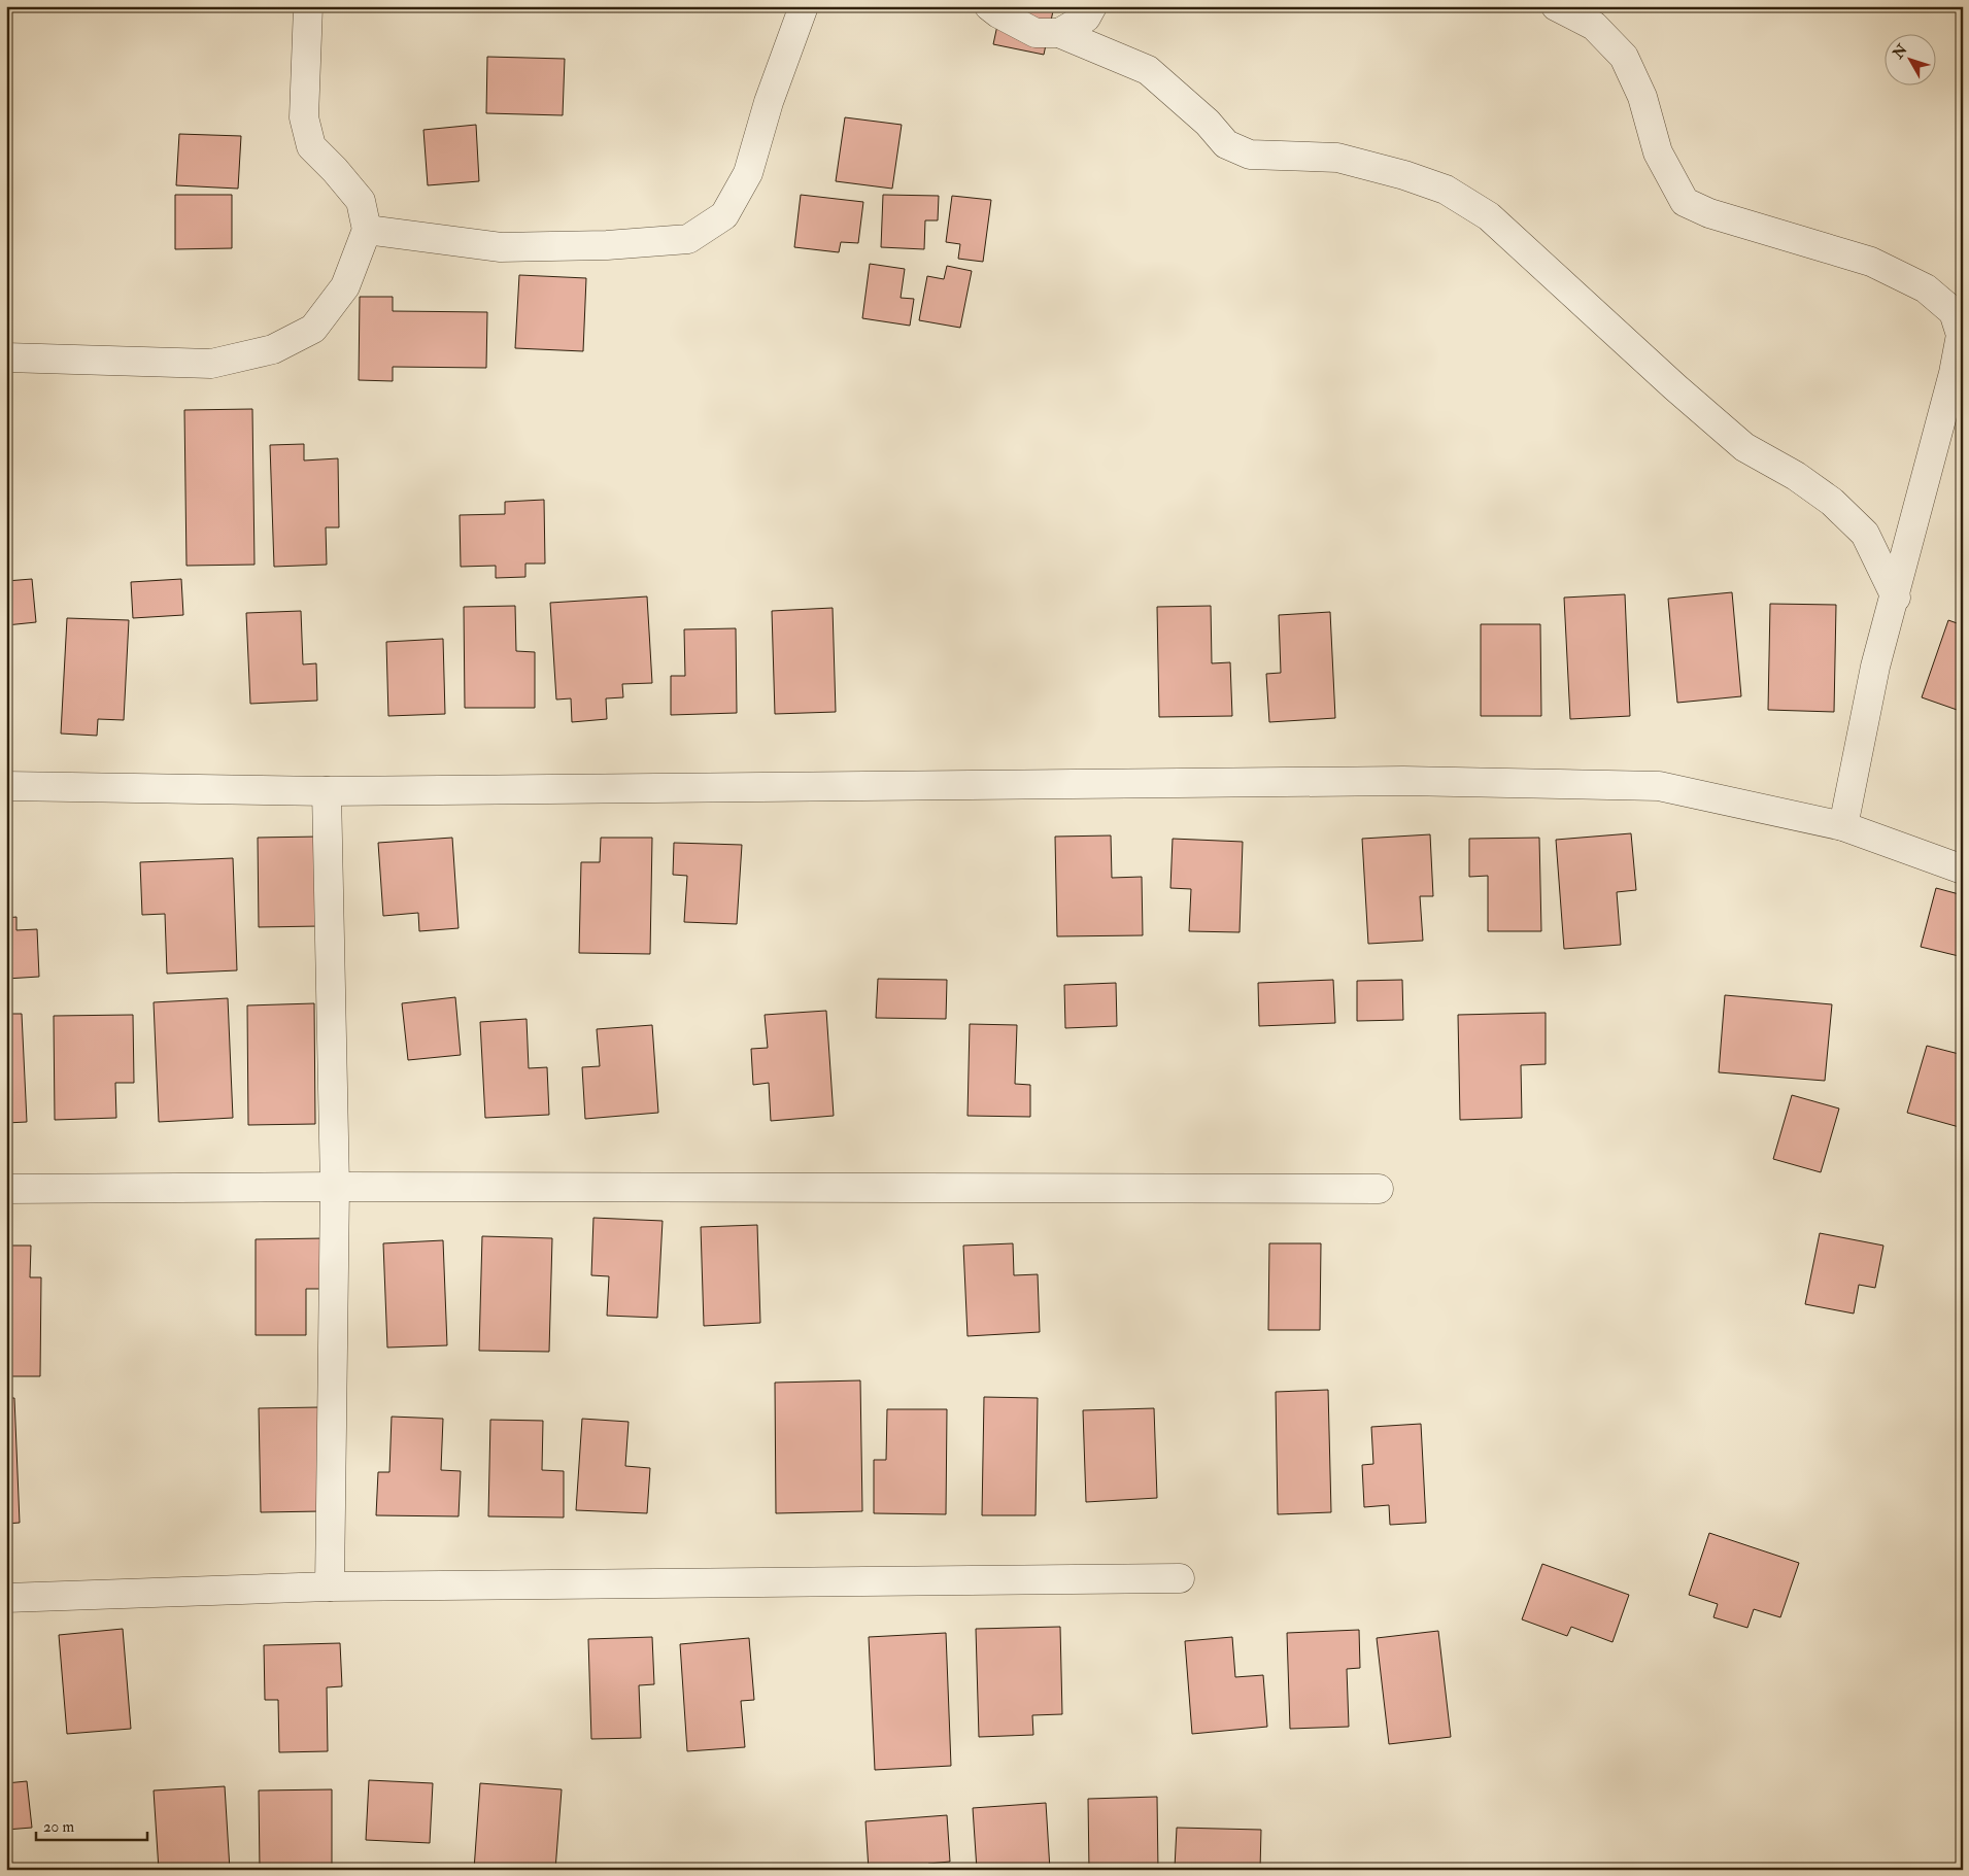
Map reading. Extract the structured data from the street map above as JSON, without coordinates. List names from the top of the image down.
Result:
{
  "scale_bar": "20 m",
  "north": "top left"
}
